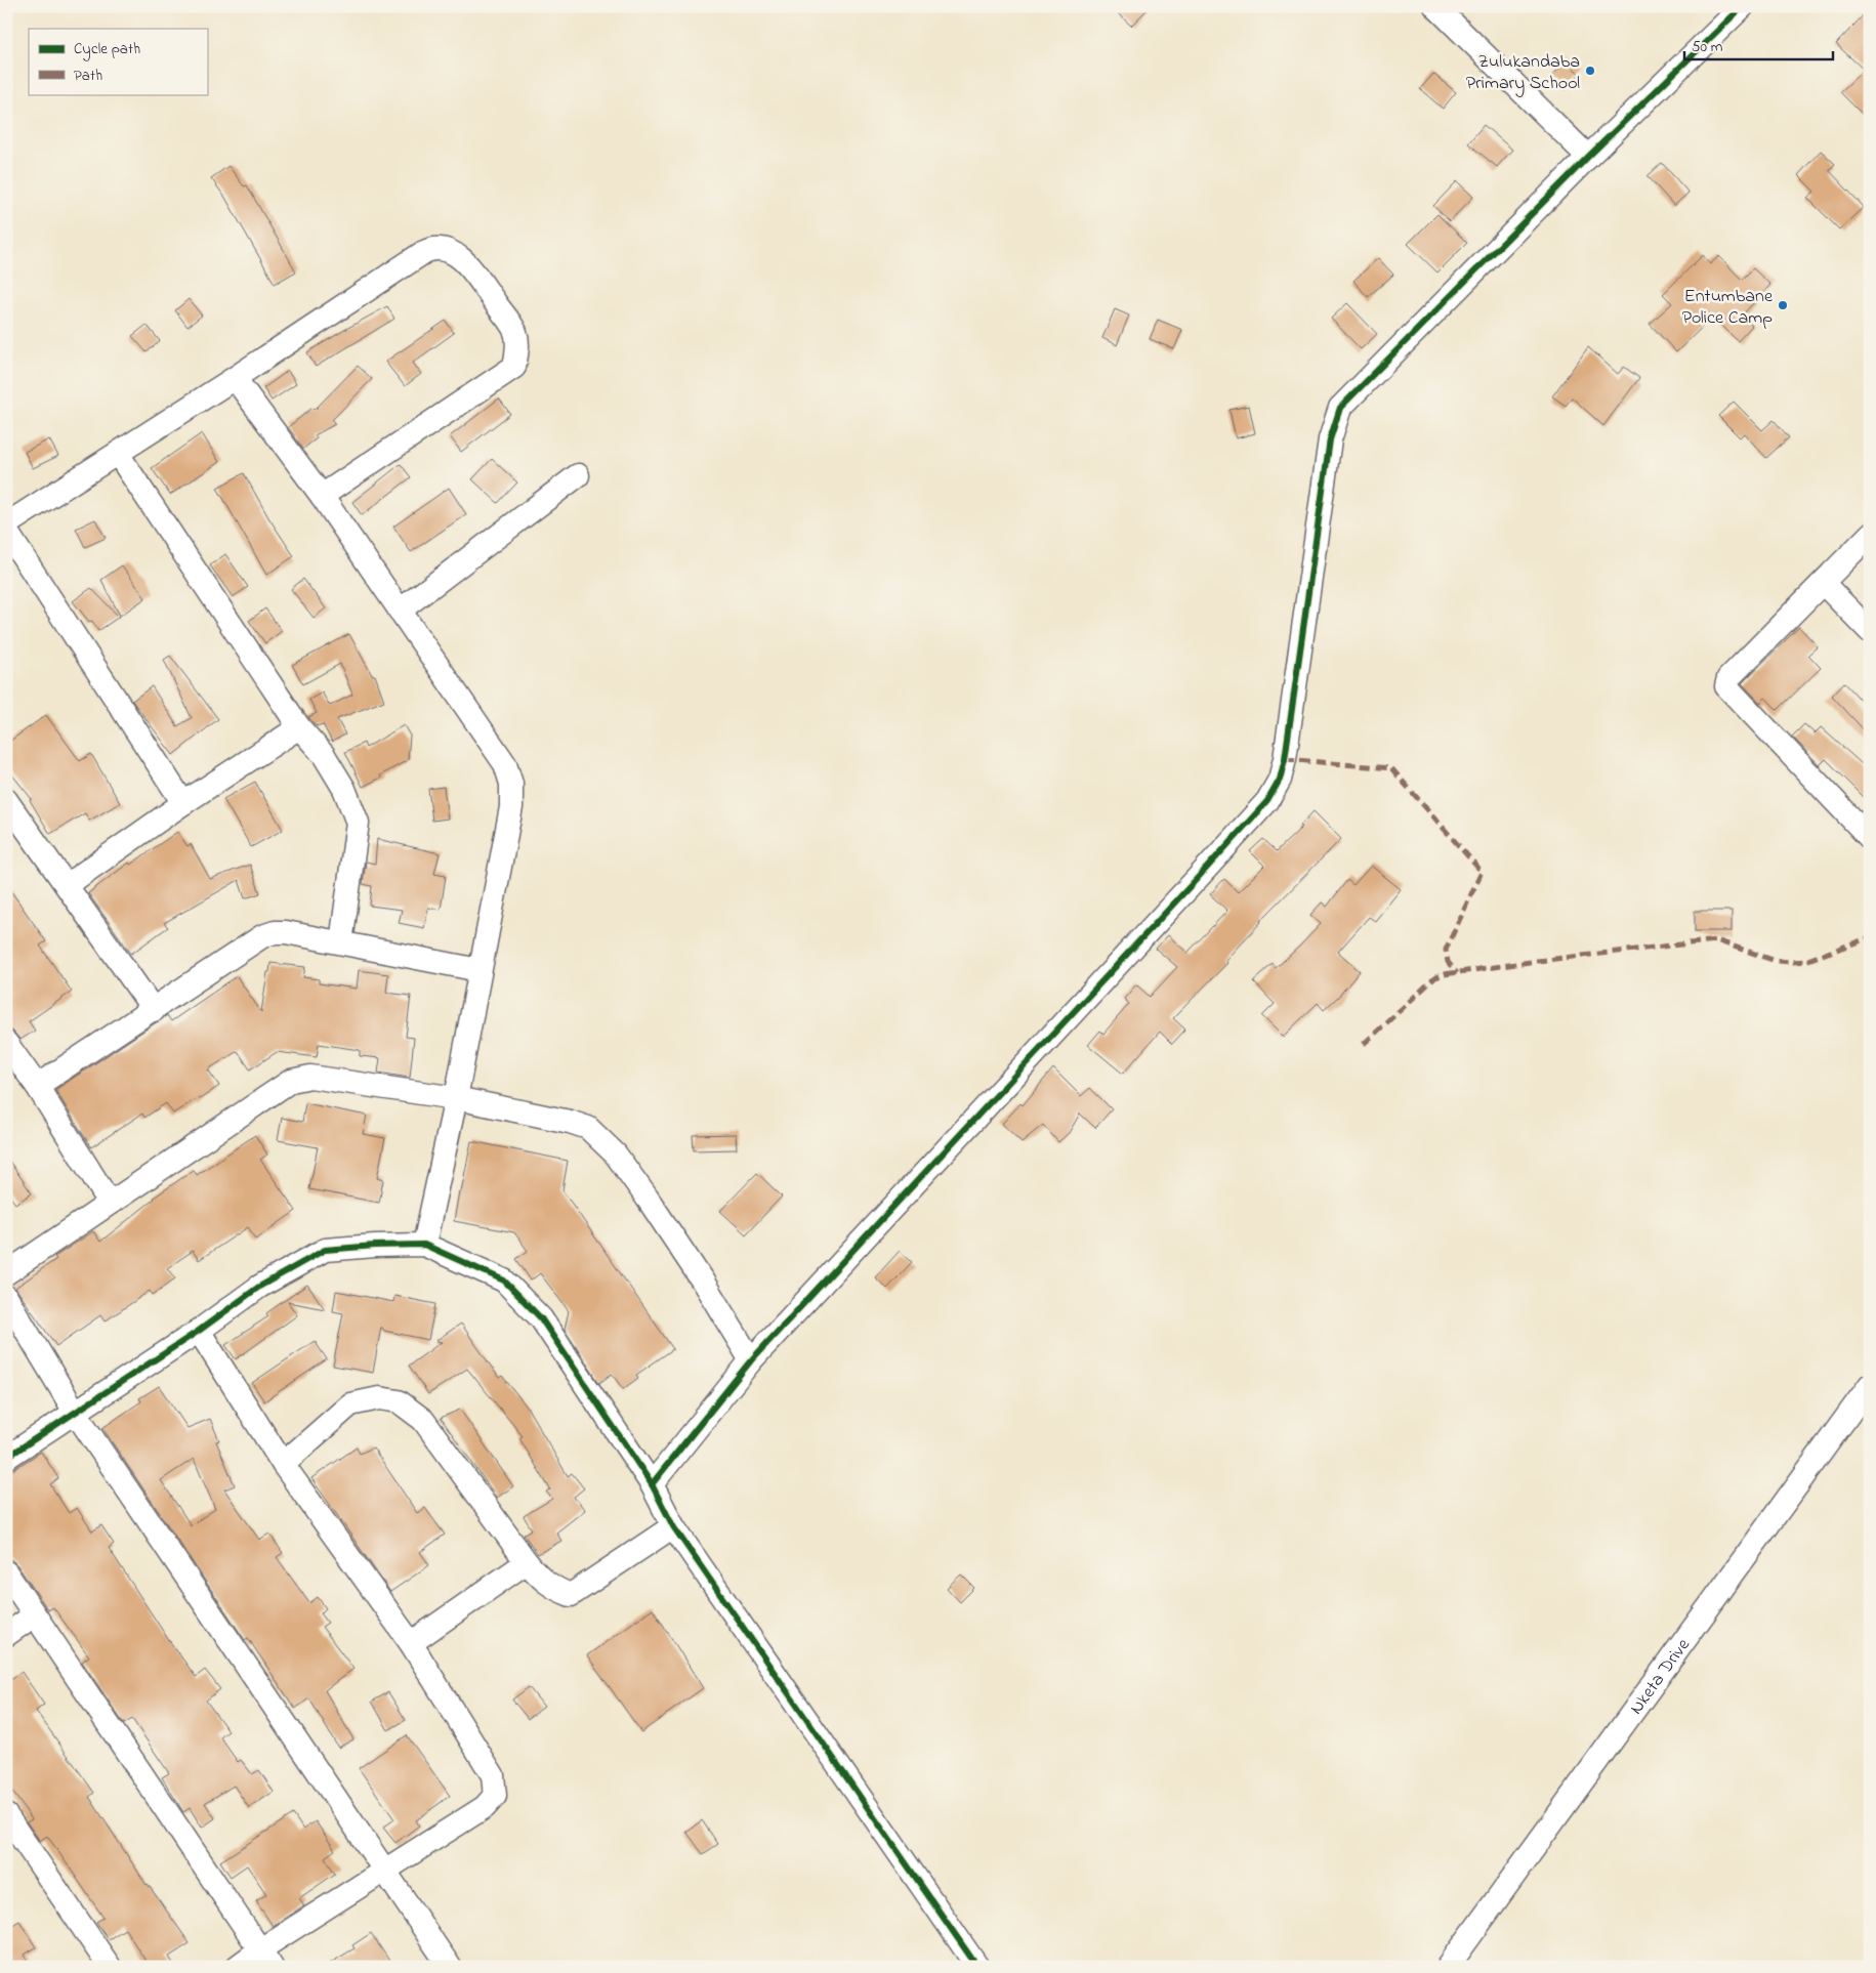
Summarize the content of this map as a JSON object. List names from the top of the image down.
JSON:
{
  "streets": {
    "street": ["Nketa Drive"]
  },
  "places": ["Zulukandaba Primary School", "Entumbane Police Camp"],
  "legend": ["Cycle path", "Path"],
  "scale_bar": "50 m"
}
